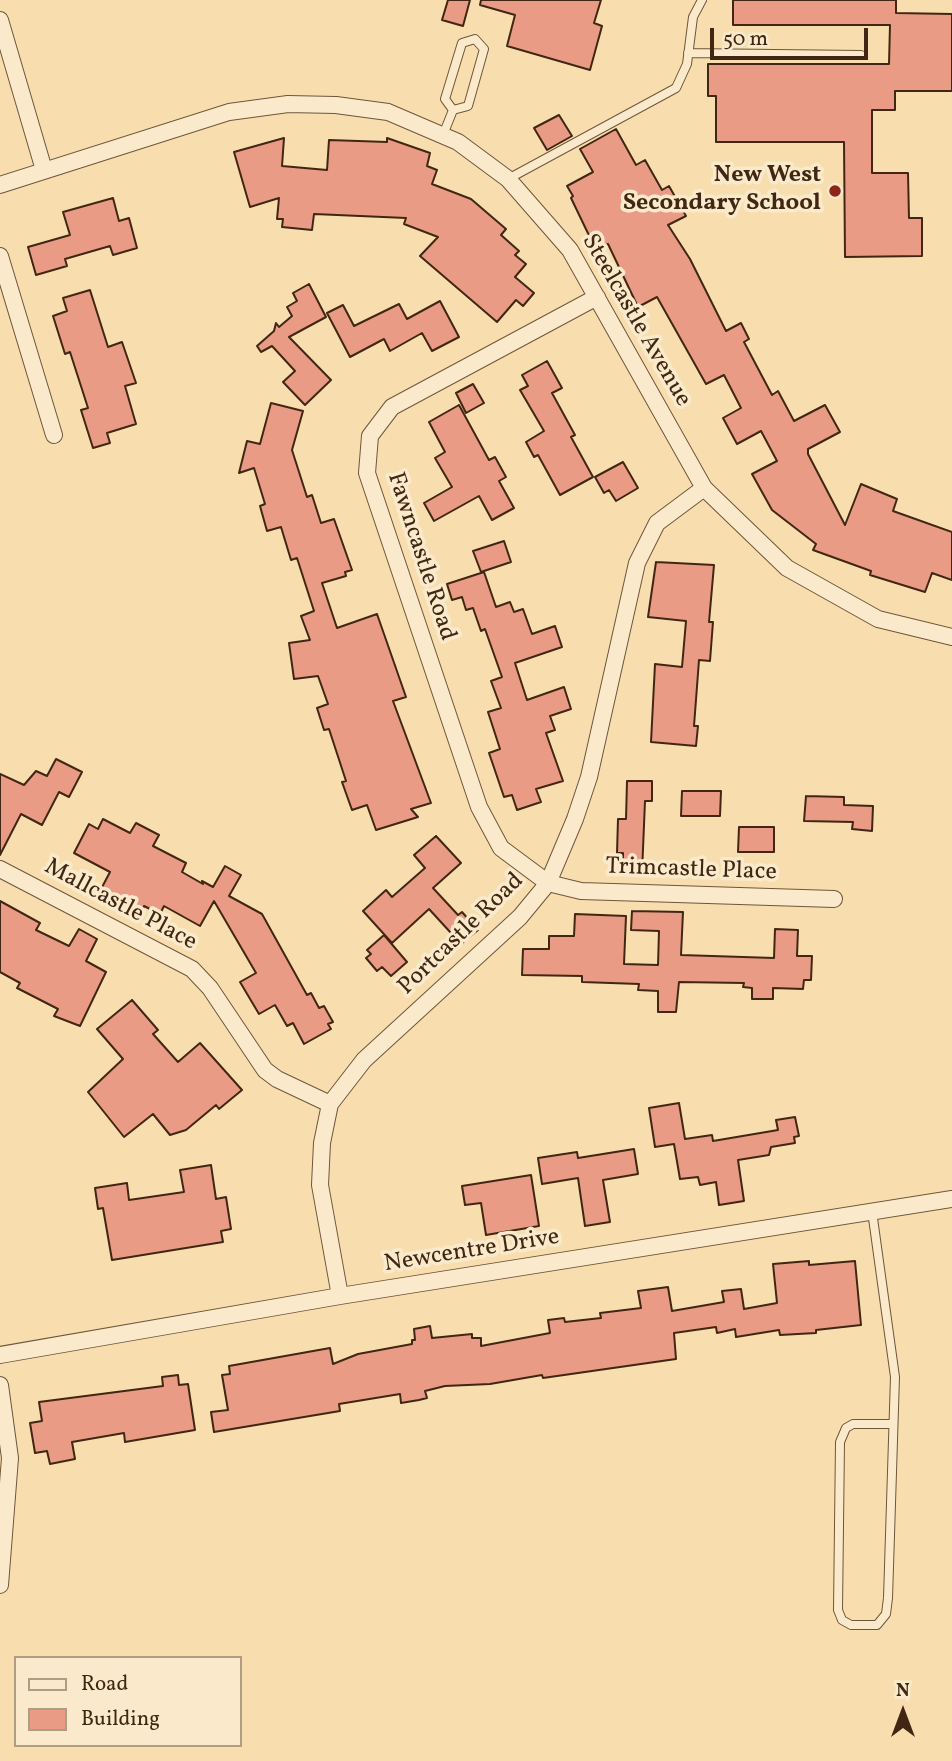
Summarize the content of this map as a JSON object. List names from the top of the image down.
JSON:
{
  "streets": {
    "street": [
      "Steelcastle Avenue",
      "Fawncastle Road",
      "Trimcastle Place",
      "Mallcastle Place",
      "Portcastle Road",
      "Newcentre Drive"
    ]
  },
  "crossings": [
    ["Steelcastle Avenue", "Fawncastle Road"],
    ["Steelcastle Avenue", "Portcastle Road"],
    ["Fawncastle Road", "Trimcastle Place"],
    ["Fawncastle Road", "Portcastle Road"],
    ["Trimcastle Place", "Portcastle Road"],
    ["Mallcastle Place", "Portcastle Road"],
    ["Portcastle Road", "Newcentre Drive"]
  ],
  "places": ["New West Secondary School"],
  "legend": ["Road", "Building"],
  "scale_bar": "50 m",
  "north": "top"
}
